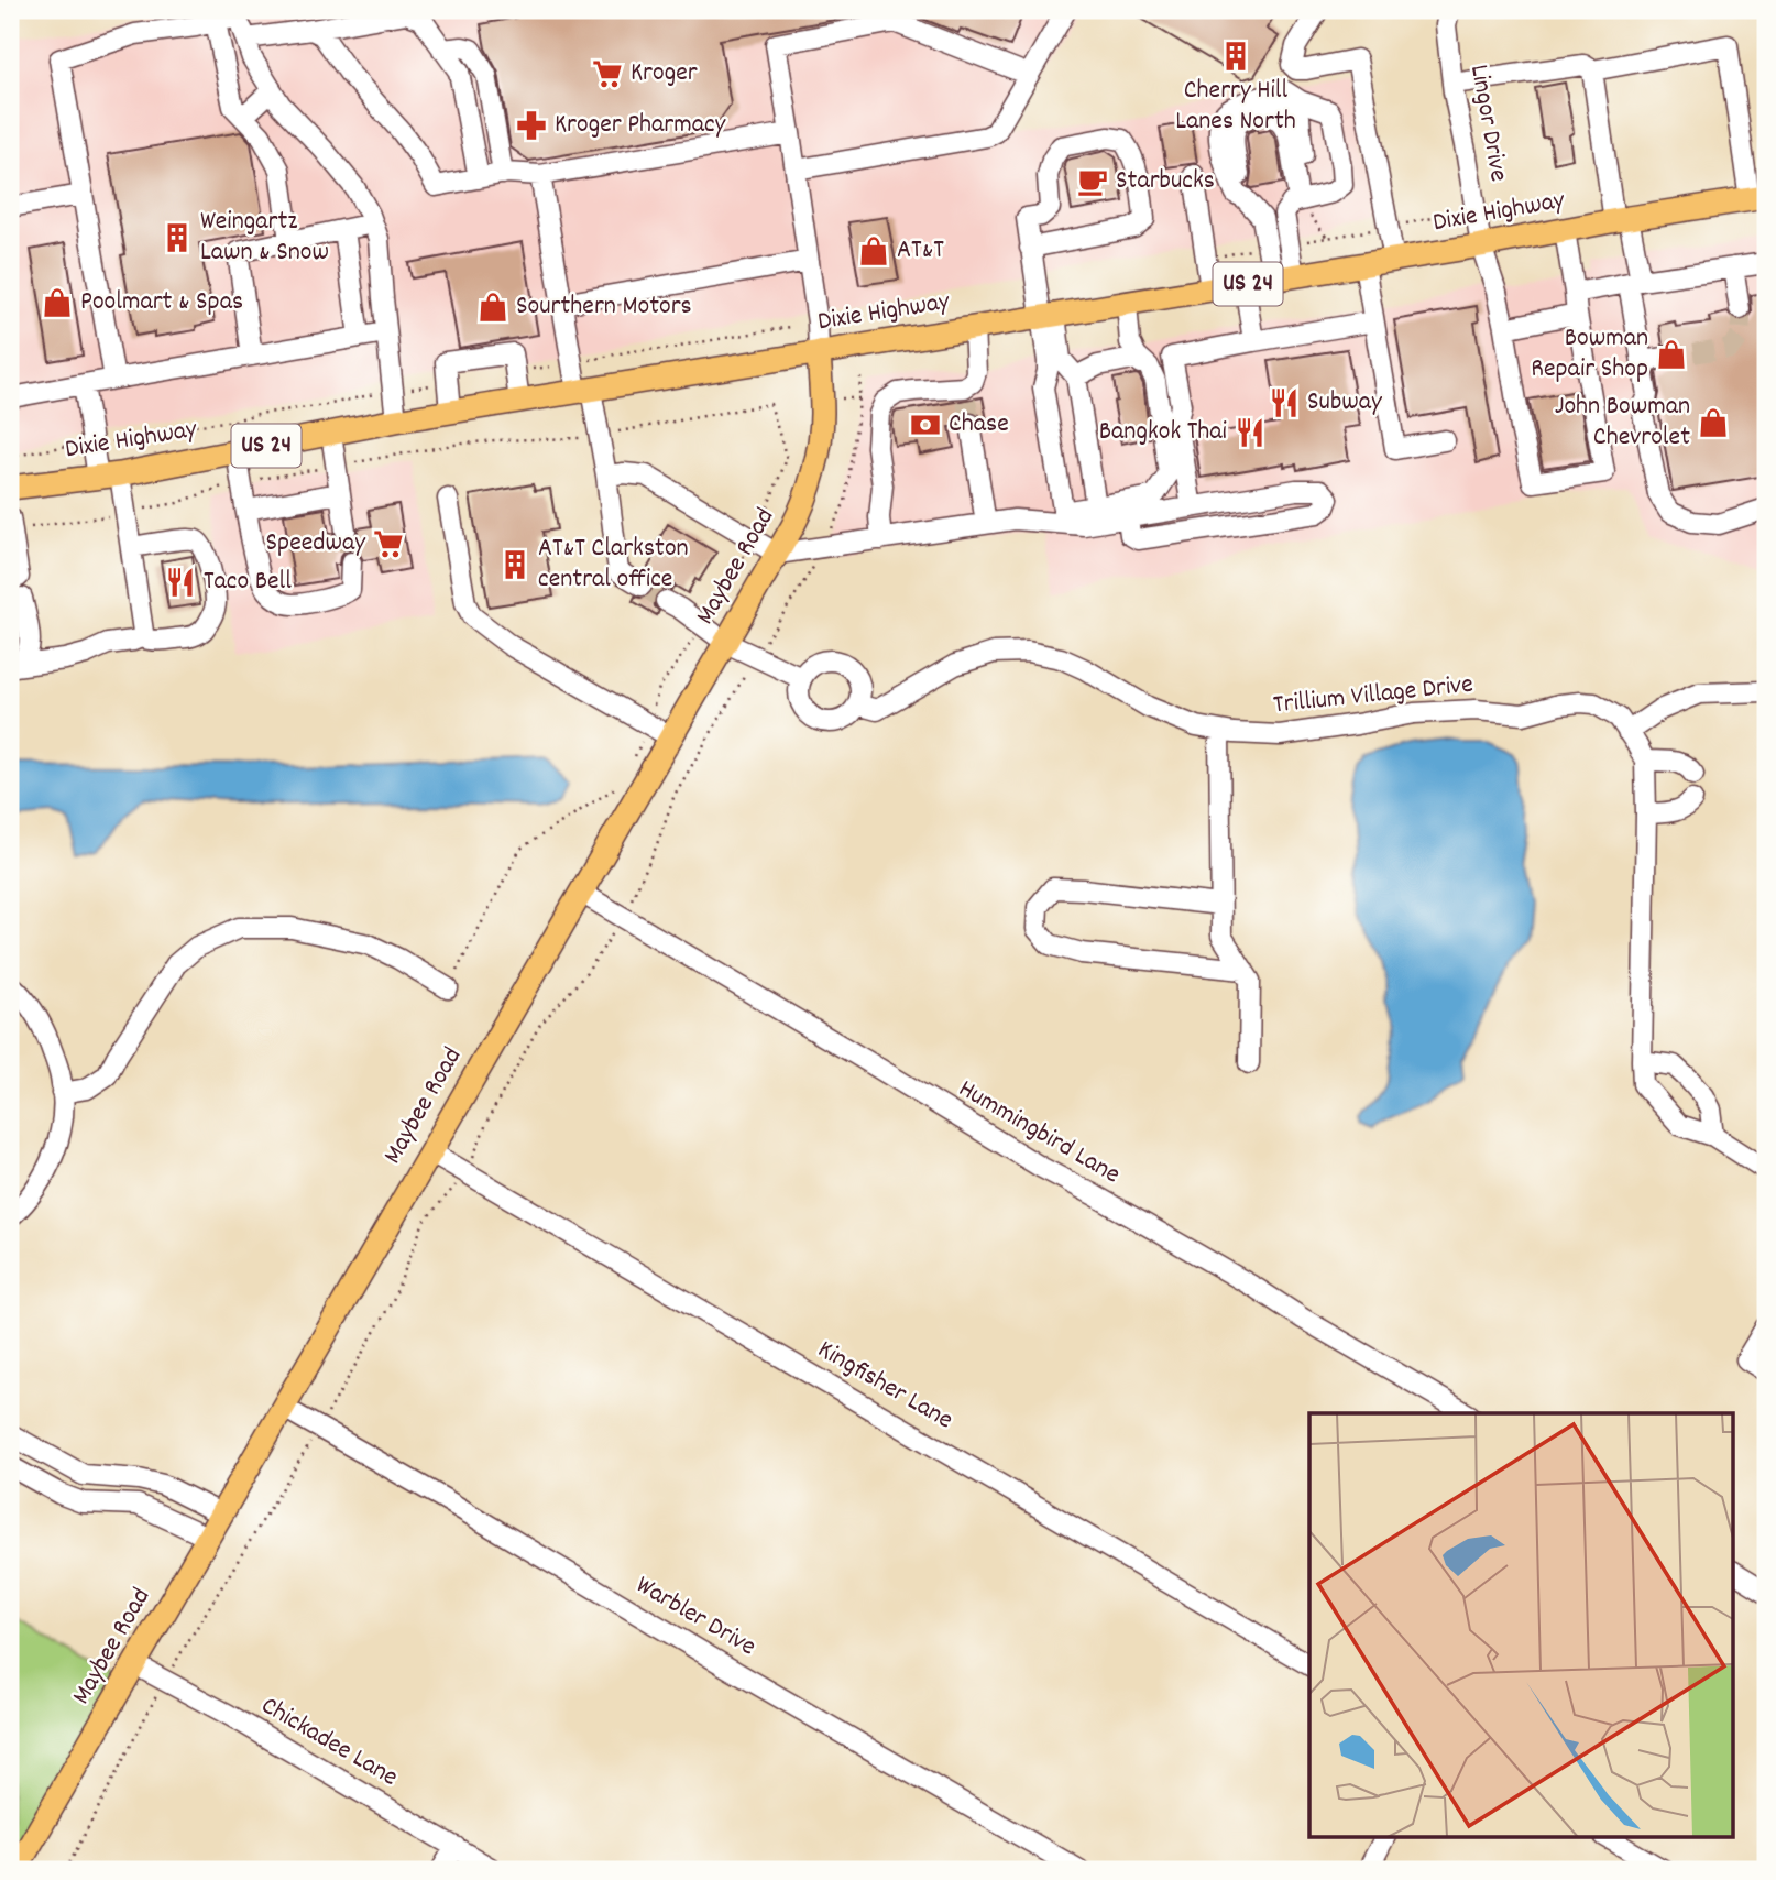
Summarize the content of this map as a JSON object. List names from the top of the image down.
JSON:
{
  "streets": {
    "main road": ["Dixie Highway", "US 24", "Maybee Road"],
    "street": [
      "Lingor Drive",
      "Trillium Village Drive",
      "Hummingbird Lane",
      "Kingfisher Lane",
      "Warbler Drive",
      "Chickadee Lane"
    ]
  },
  "crossings": [
    ["Lingor Drive", "Dixie Highway"],
    ["Dixie Highway", "Maybee Road"],
    ["Maybee Road", "Hummingbird Lane"],
    ["Maybee Road", "Kingfisher Lane"],
    ["Maybee Road", "Warbler Drive"],
    ["Maybee Road", "Chickadee Lane"]
  ],
  "places": {
    "building": ["Cherry Hill Lanes North", "Weingartz Lawn & Snow", "AT&T Clarkston central office"],
    "supermarket": ["Kroger", "Speedway"],
    "pharmacy": ["Kroger Pharmacy"],
    "cafe": ["Starbucks"],
    "shop": [
      "AT&T",
      "Poolmart & Spas",
      "Sourthern Motors",
      "Bowman Repair Shop",
      "John Bowman Chevrolet"
    ],
    "restaurant": ["Subway", "Bangkok Thai", "Taco Bell"],
    "bank": ["Chase"]
  }
}
